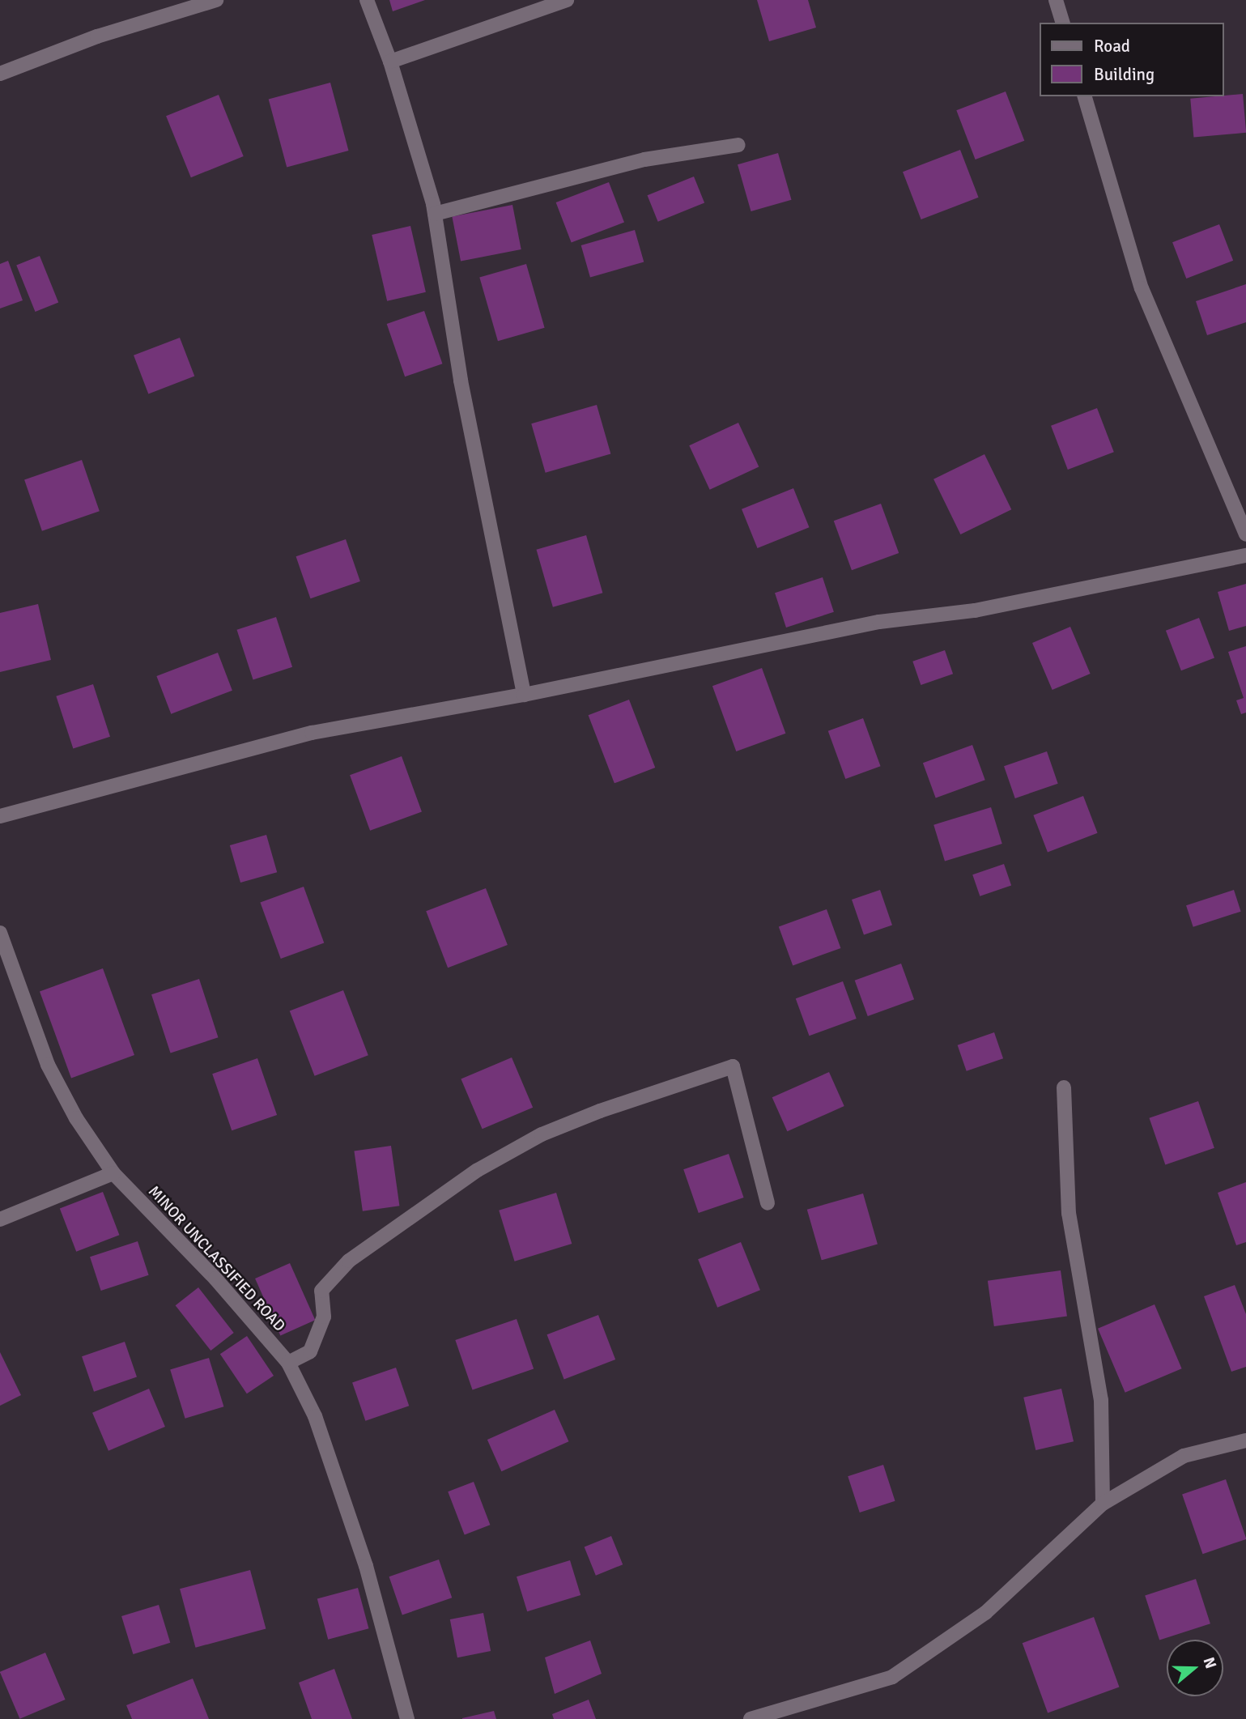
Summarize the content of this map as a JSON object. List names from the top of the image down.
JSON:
{
  "streets": {
    "street": ["MINOR UNCLASSIFIED ROAD"]
  },
  "legend": ["Road", "Building"],
  "north": "right"
}
